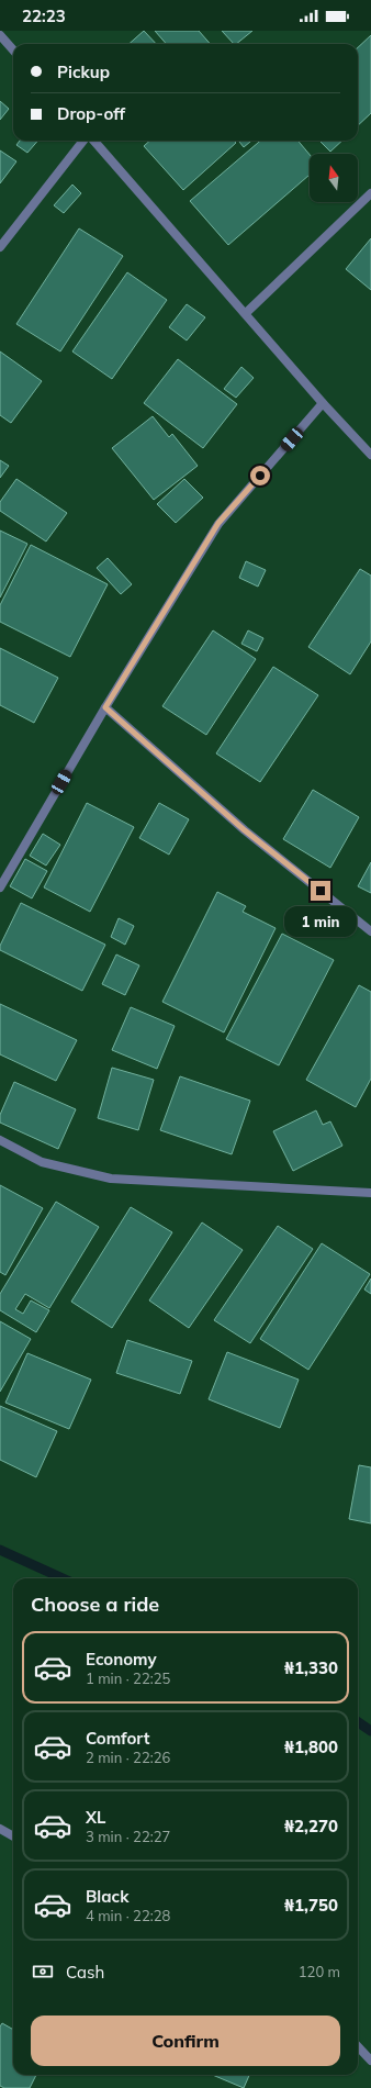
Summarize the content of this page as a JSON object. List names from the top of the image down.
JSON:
{
  "north": "top",
  "page": {
    "status": "22:23",
    "banner": ["Pickup", "Drop-off"],
    "bubble": "1 min",
    "heading": "Choose a ride",
    "list": [
      {
        "name": "Economy",
        "note": "1 min · 22:25",
        "value": "₦1,330"
      },
      {
        "name": "Comfort",
        "note": "2 min · 22:26",
        "value": "₦1,800"
      },
      {
        "name": "XL",
        "note": "3 min · 22:27",
        "value": "₦2,270"
      },
      {
        "name": "Black",
        "note": "4 min · 22:28",
        "value": "₦1,750"
      }
    ],
    "pay": ["Cash", "120 m"],
    "buttons": "Confirm"
  }
}
